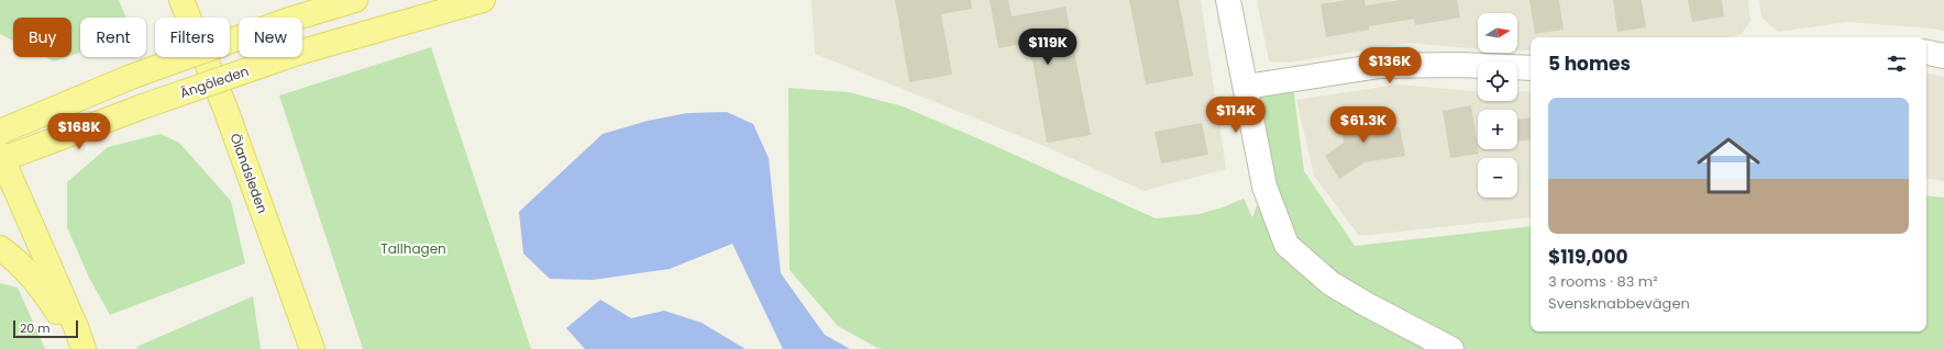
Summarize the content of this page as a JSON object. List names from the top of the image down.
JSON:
{
  "streets": {
    "main road": ["Ängöleden", "Ölandsleden"]
  },
  "parks": ["Tallhagen"],
  "scale_bar": "20 m",
  "north": "right",
  "page": {
    "map_buttons": ["+", "−"],
    "chip": [
      "Buy",
      "Rent",
      "Filters",
      "New"
    ],
    "price": [
      "$119K",
      "$136K",
      "$114K",
      "$61.3K",
      "$168K"
    ],
    "heading": "5 homes",
    "list": [
      {
        "name": "$119,000",
        "note": "3 rooms · 83 m² · Svensknabbevägen"
      }
    ],
    "scale": "20 m"
  }
}
